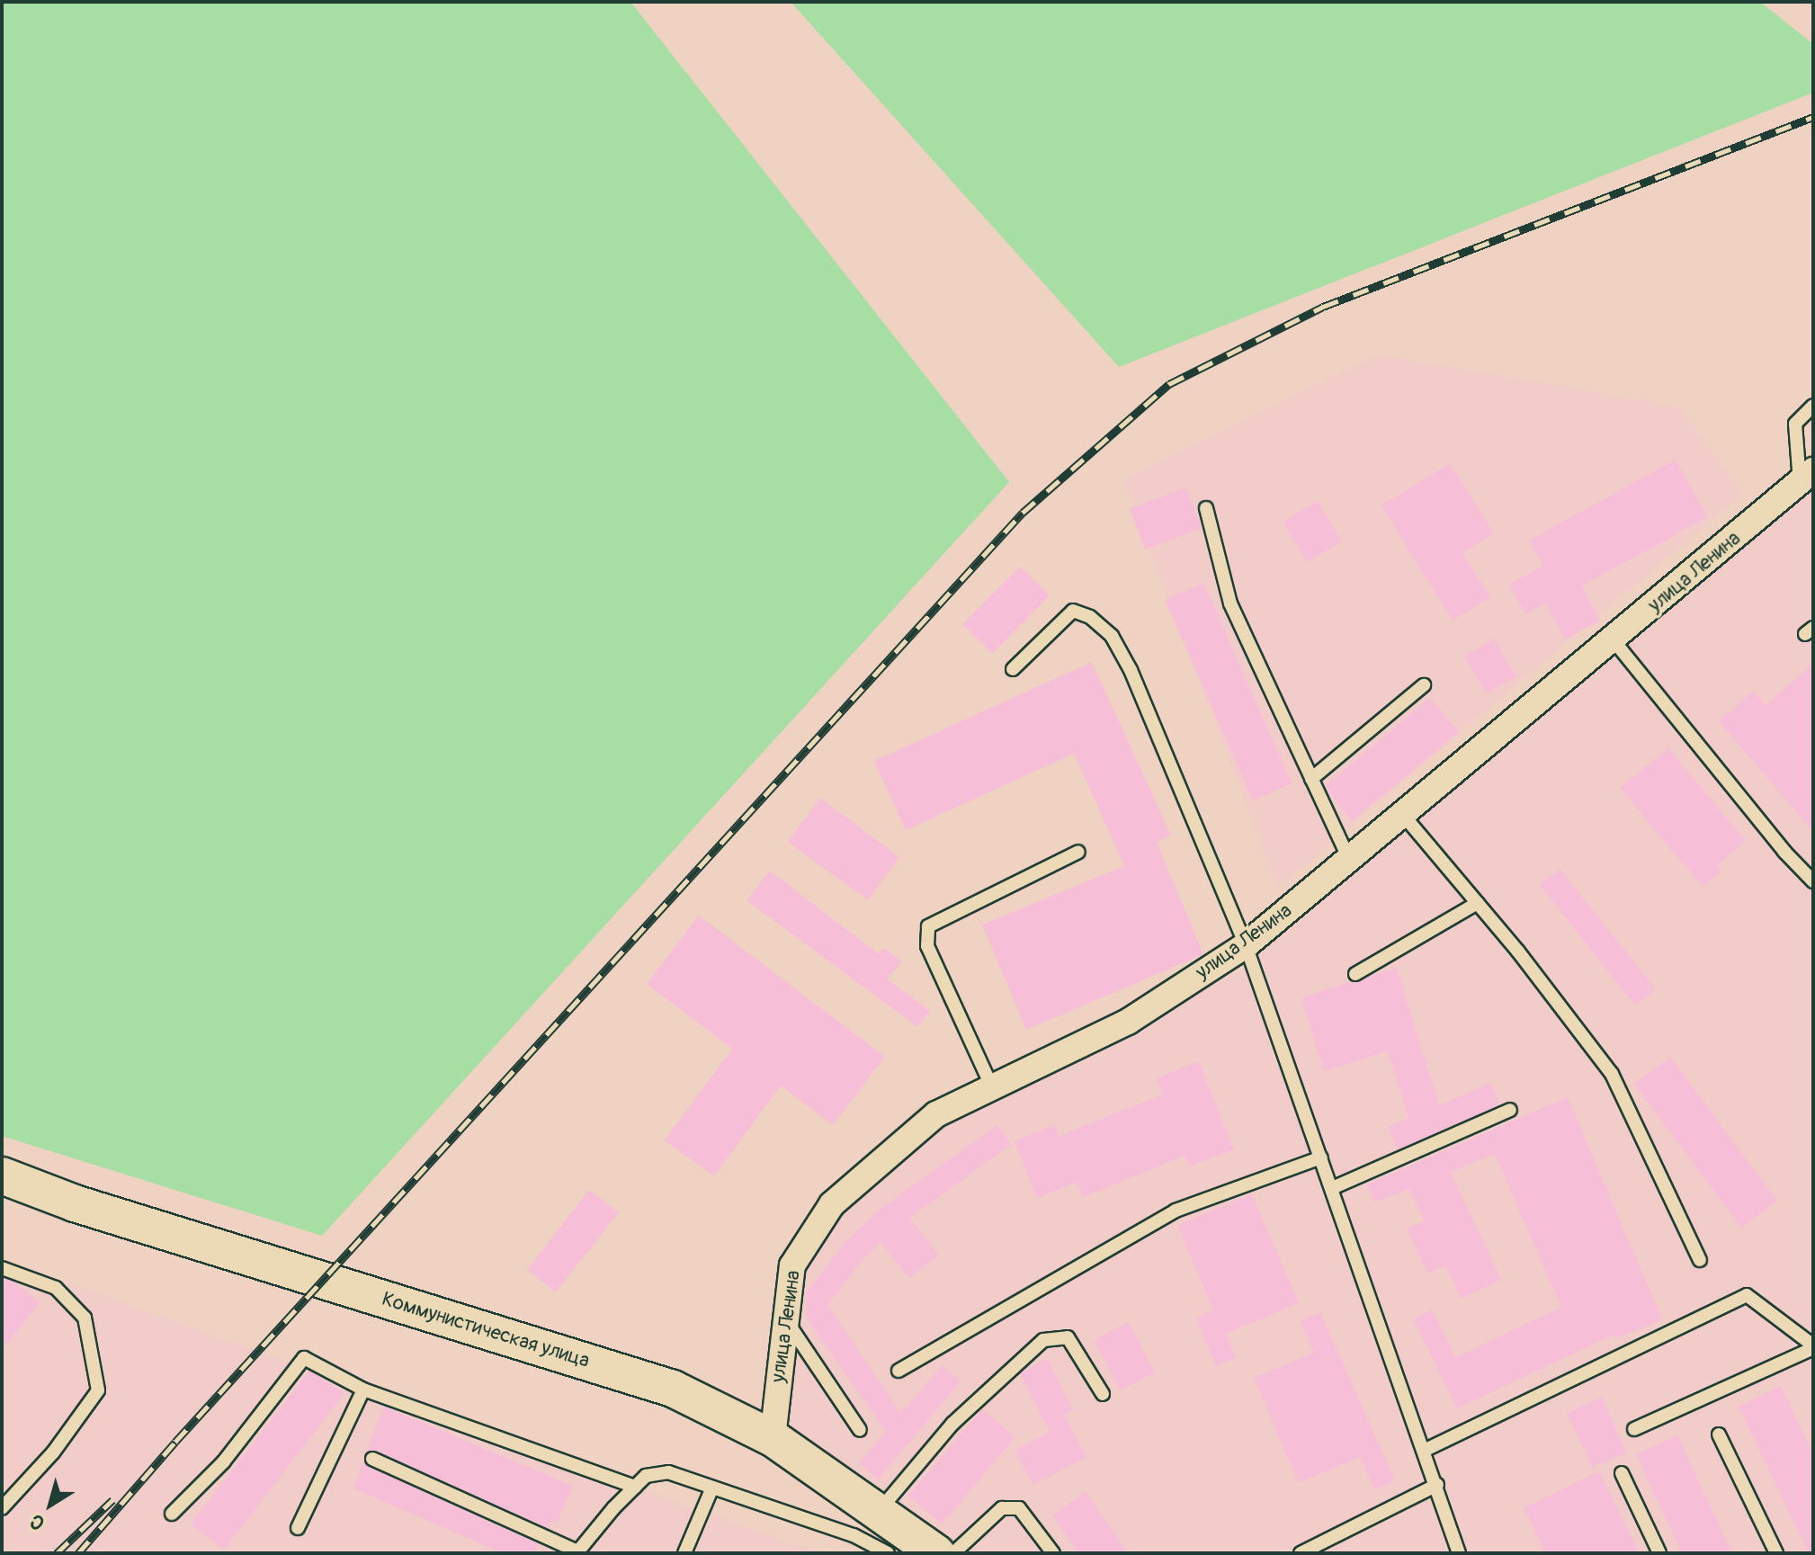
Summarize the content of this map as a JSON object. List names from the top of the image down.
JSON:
{
  "streets": {
    "main road": ["Коммунистическая улица"],
    "street": ["улица Ленина"]
  },
  "crossings": [
    ["улица Ленина", "Коммунистическая улица"]
  ],
  "north": "bottom left"
}
